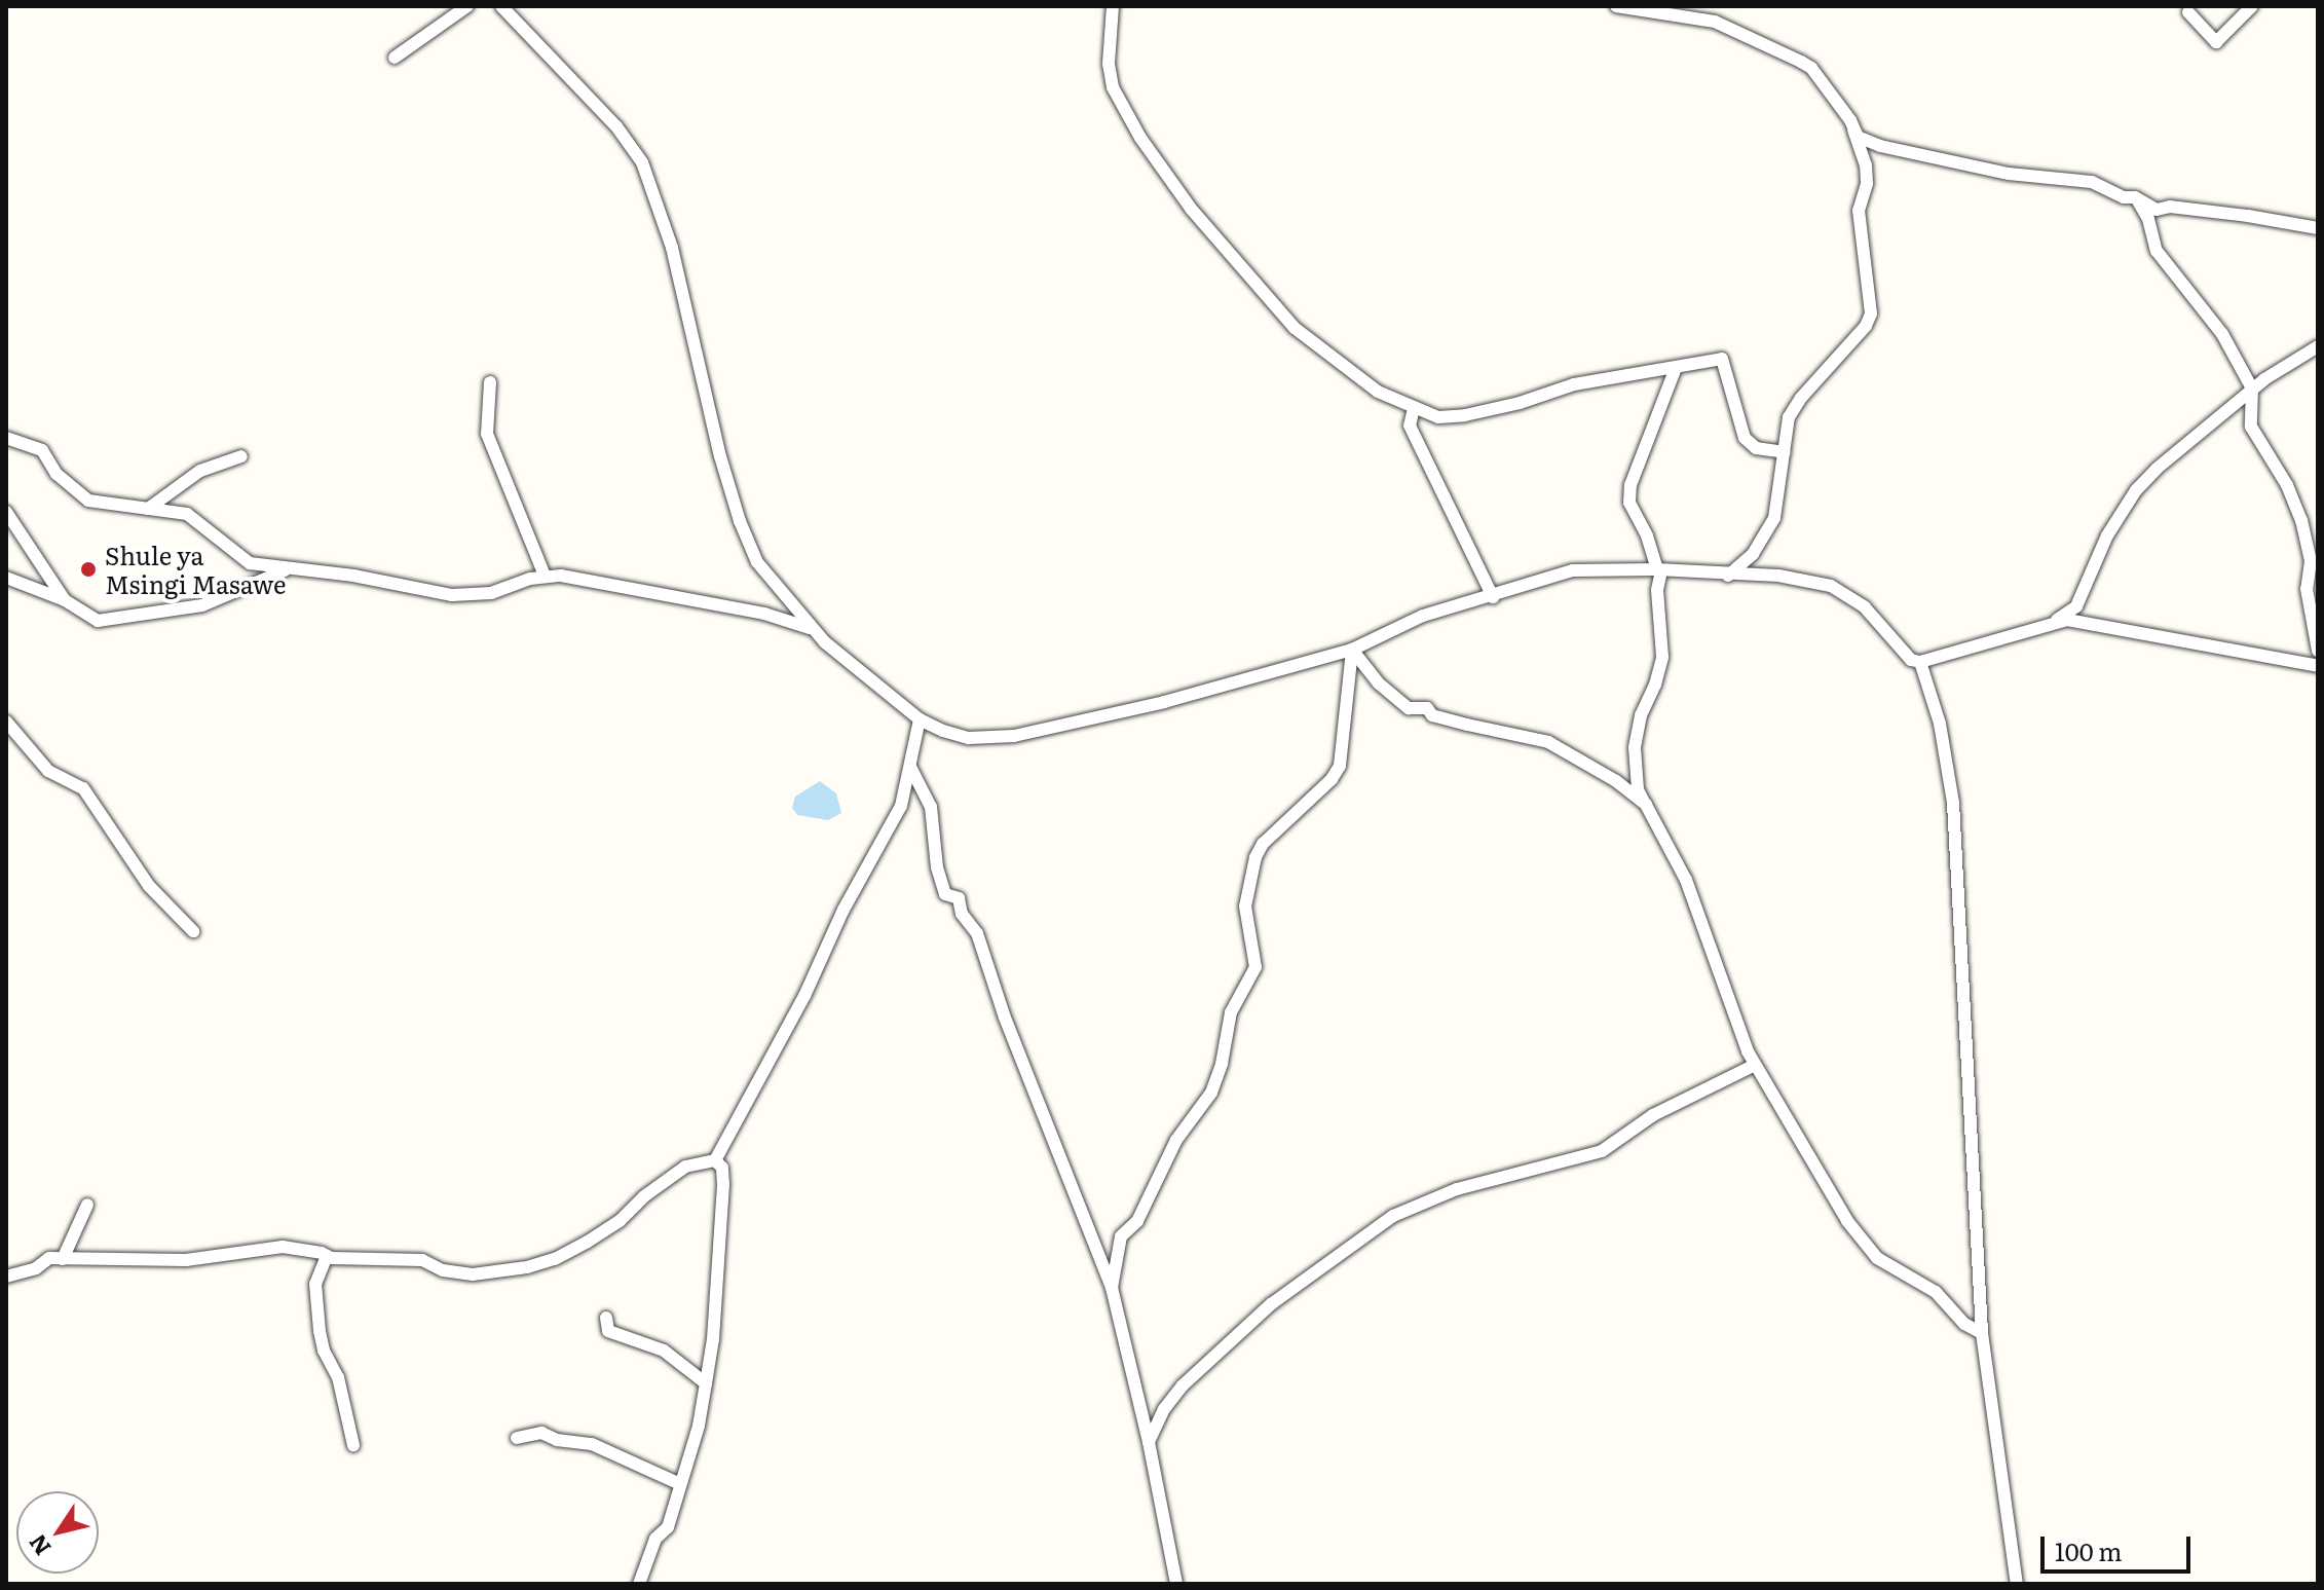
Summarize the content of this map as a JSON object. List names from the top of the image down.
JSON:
{
  "places": ["Shule ya Msingi Masawe"],
  "scale_bar": "100 m",
  "north": "bottom left"
}
